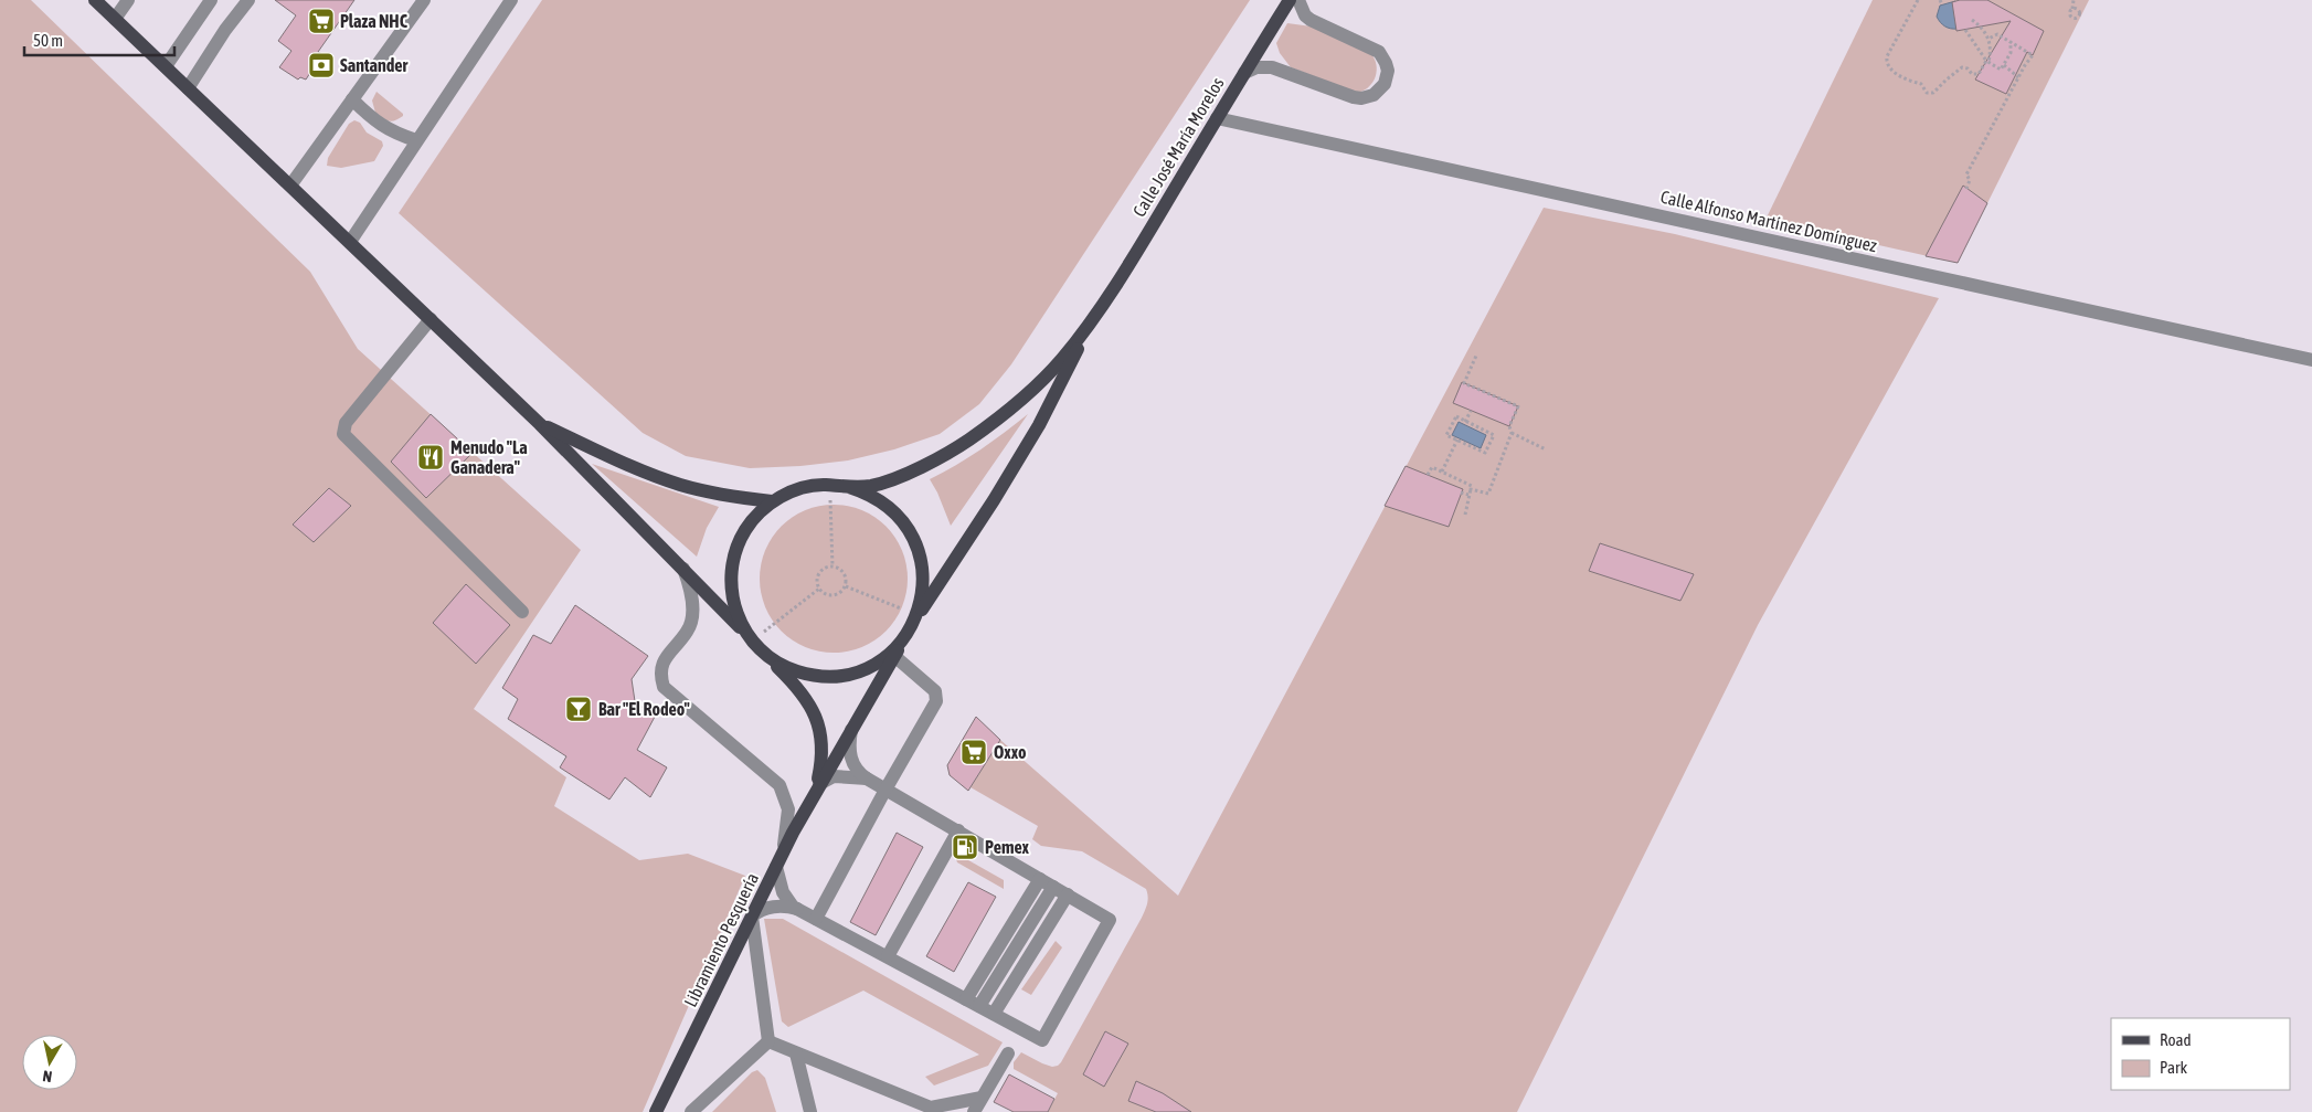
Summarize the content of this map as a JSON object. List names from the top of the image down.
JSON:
{
  "streets": {
    "main road": ["Calle José María Morelos", "Libramiento Pesquería"],
    "street": ["Calle Alfonso Martínez Domínguez"]
  },
  "crossings": [
    ["Calle José María Morelos", "Calle Alfonso Martínez Domínguez"]
  ],
  "places": {
    "supermarket": ["Plaza NHC", "Oxxo"],
    "bank": ["Santander"],
    "restaurant": ["Menudo \"La Ganadera\""],
    "bar": ["Bar \"El Rodeo\""],
    "fuel station": ["Pemex"]
  },
  "legend": ["Road", "Park"],
  "scale_bar": "50 m",
  "north": "bottom"
}
